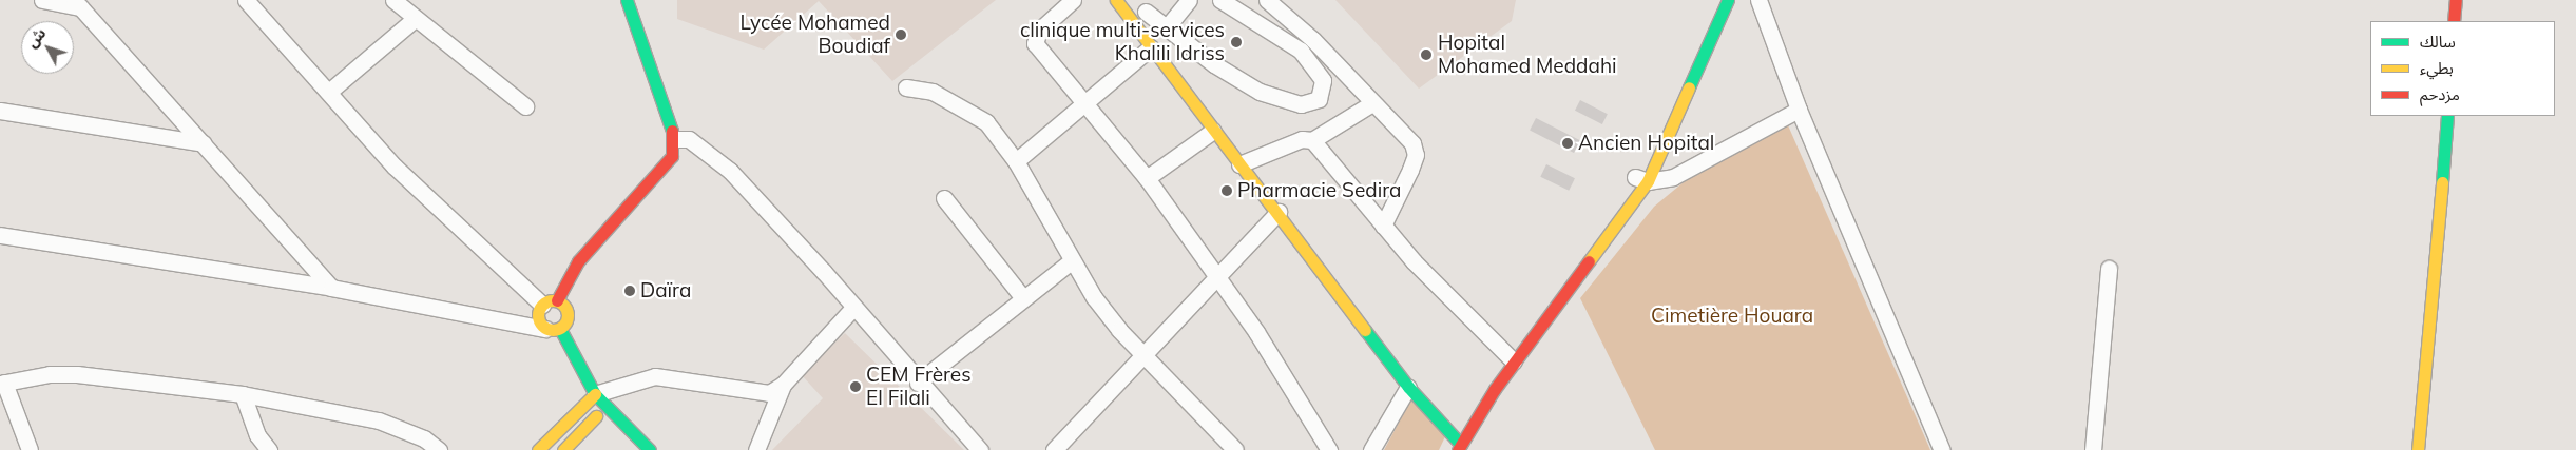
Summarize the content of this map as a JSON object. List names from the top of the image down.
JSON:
{
  "parks": ["Cimetière Houara"],
  "places": [
    "Lycée Mohamed Boudiaf",
    "clinique multi-services Khalili Idriss",
    "Hopital Mohamed Meddahi",
    "Ancien Hopital",
    "Pharmacie Sedira",
    "Daïra",
    "CEM Frères El Filali"
  ],
  "legend": ["سالك", "بطيء", "مزدحم"],
  "north": "top left"
}
